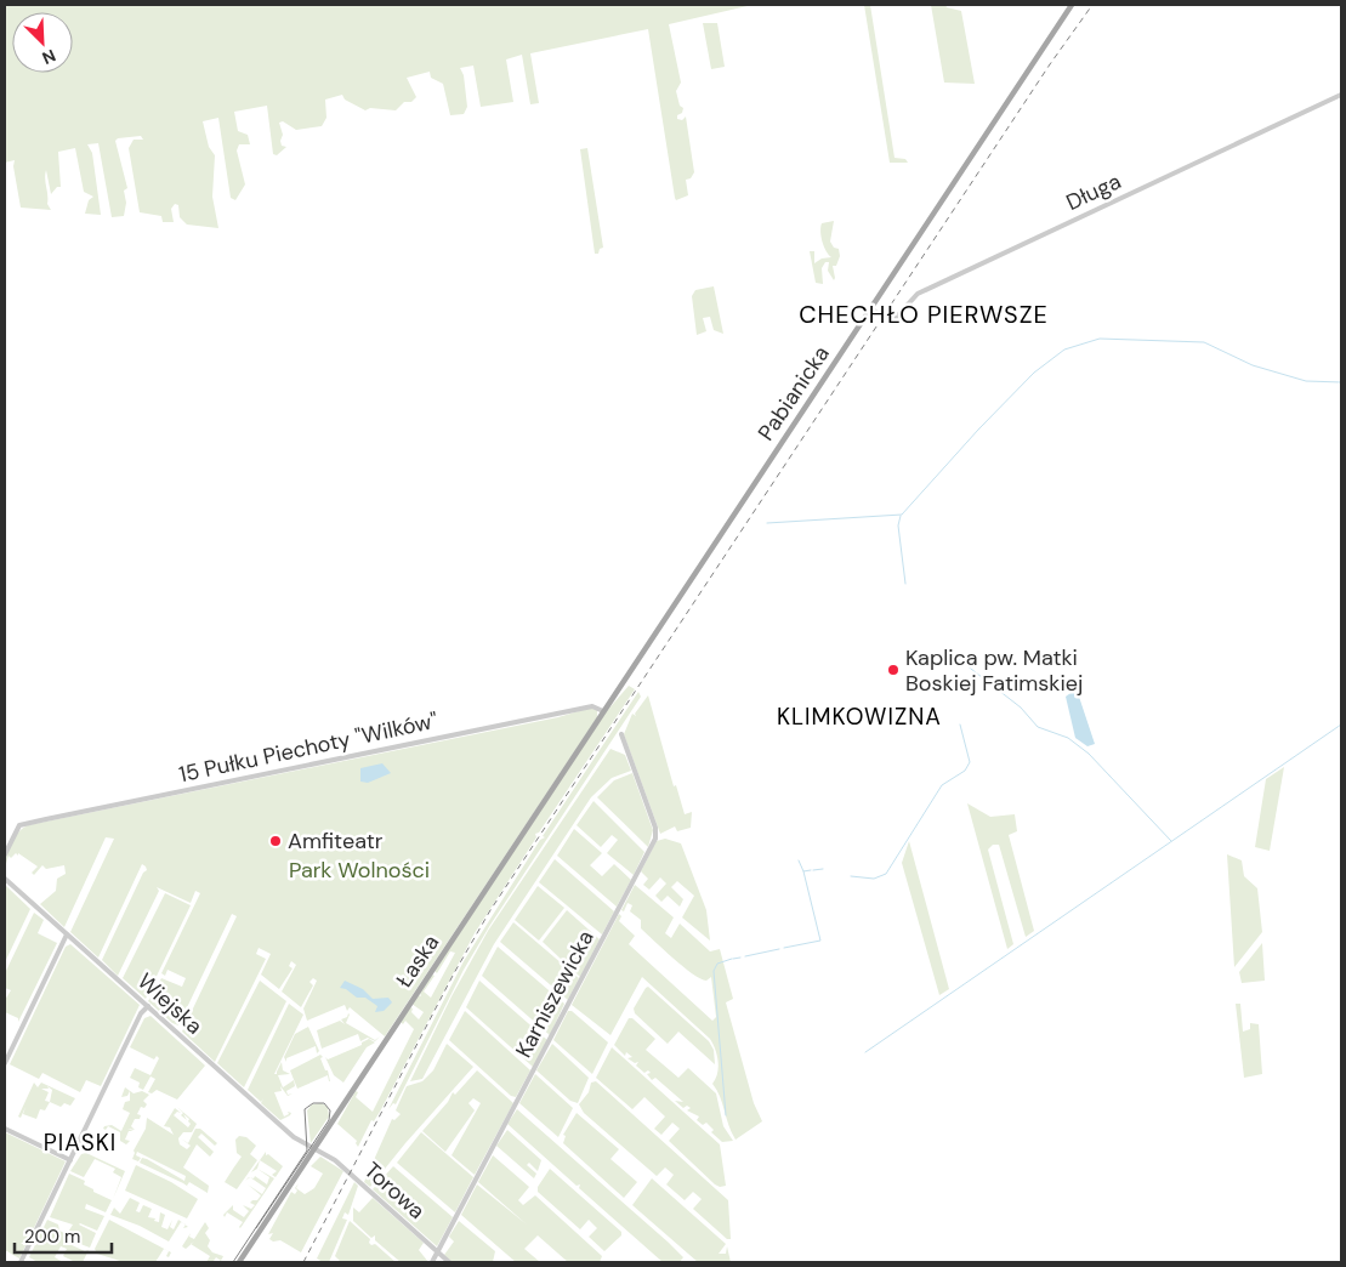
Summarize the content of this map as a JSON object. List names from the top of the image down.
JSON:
{
  "streets": {
    "main road": ["Pabianicka", "Łaska"],
    "street": [
      "Długa",
      "15 Pułku Piechoty \"Wilków\"",
      "Karniszewicka",
      "Wiejska",
      "Torowa"
    ]
  },
  "crossings": [
    ["Długa", "Pabianicka"],
    ["Pabianicka", "Łaska"],
    ["15 Pułku Piechoty \"Wilków\"", "Łaska"],
    ["Łaska", "Wiejska"],
    ["Łaska", "Torowa"],
    ["Karniszewicka", "Torowa"],
    ["Wiejska", "Torowa"]
  ],
  "districts": ["CHECHŁO PIERWSZE", "KLIMKOWIZNA", "PIASKI"],
  "parks": ["Park Wolności"],
  "places": ["Kaplica pw. Matki Boskiej Fatimskiej", "Amfiteatr"],
  "scale_bar": "200 m",
  "north": "bottom right"
}
